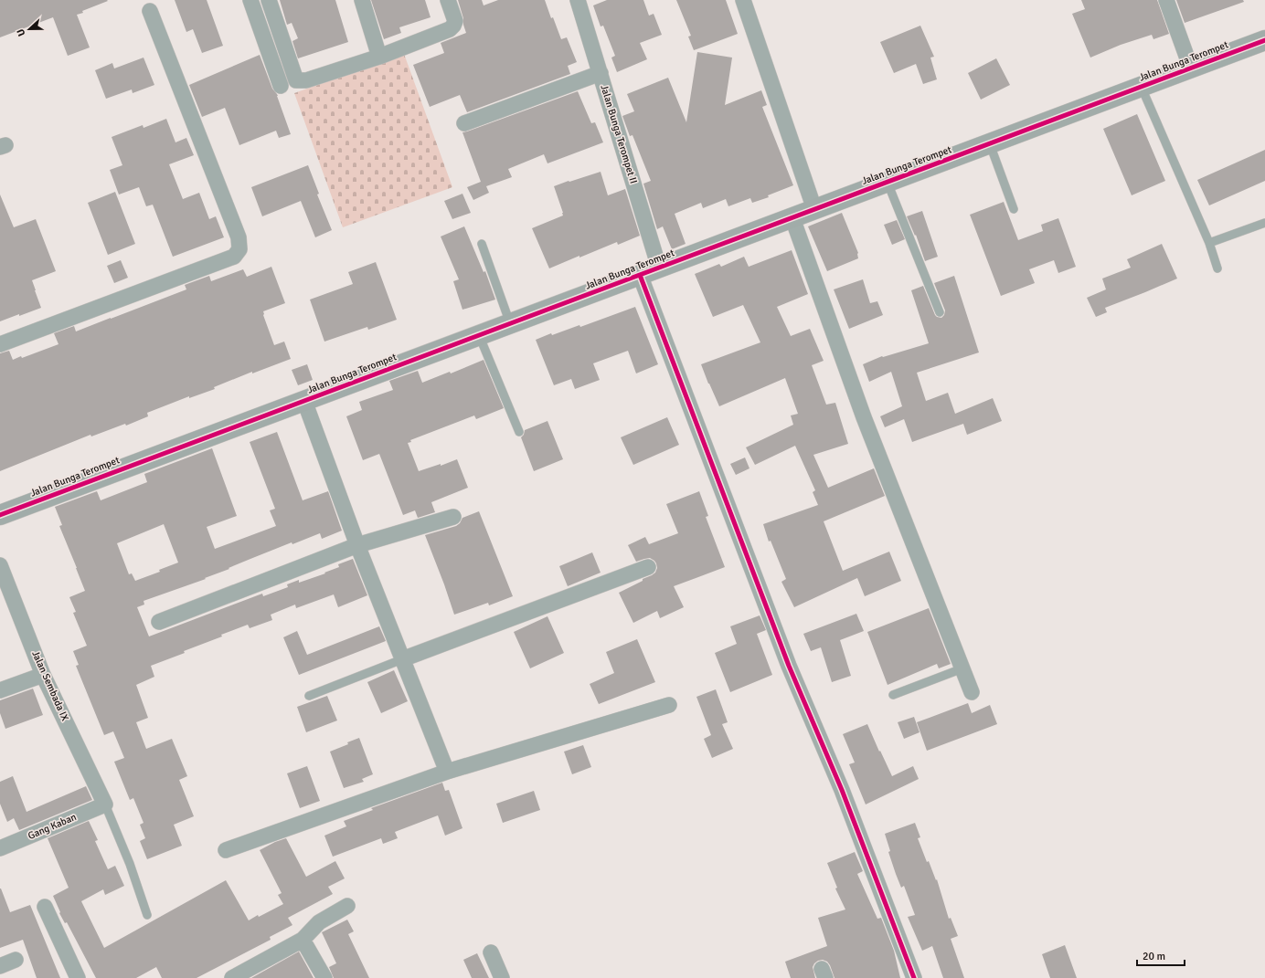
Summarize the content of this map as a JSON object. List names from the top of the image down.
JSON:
{
  "streets": {
    "street": [
      "Jalan Bunga Terompet",
      "Jalan Bunga Terompet II",
      "Jalan Sembada IX",
      "Gang Kaban"
    ]
  },
  "crossings": [
    ["Jalan Bunga Terompet", "Jalan Bunga Terompet II"],
    ["Jalan Sembada IX", "Gang Kaban"]
  ],
  "scale_bar": "20 m",
  "north": "left"
}
